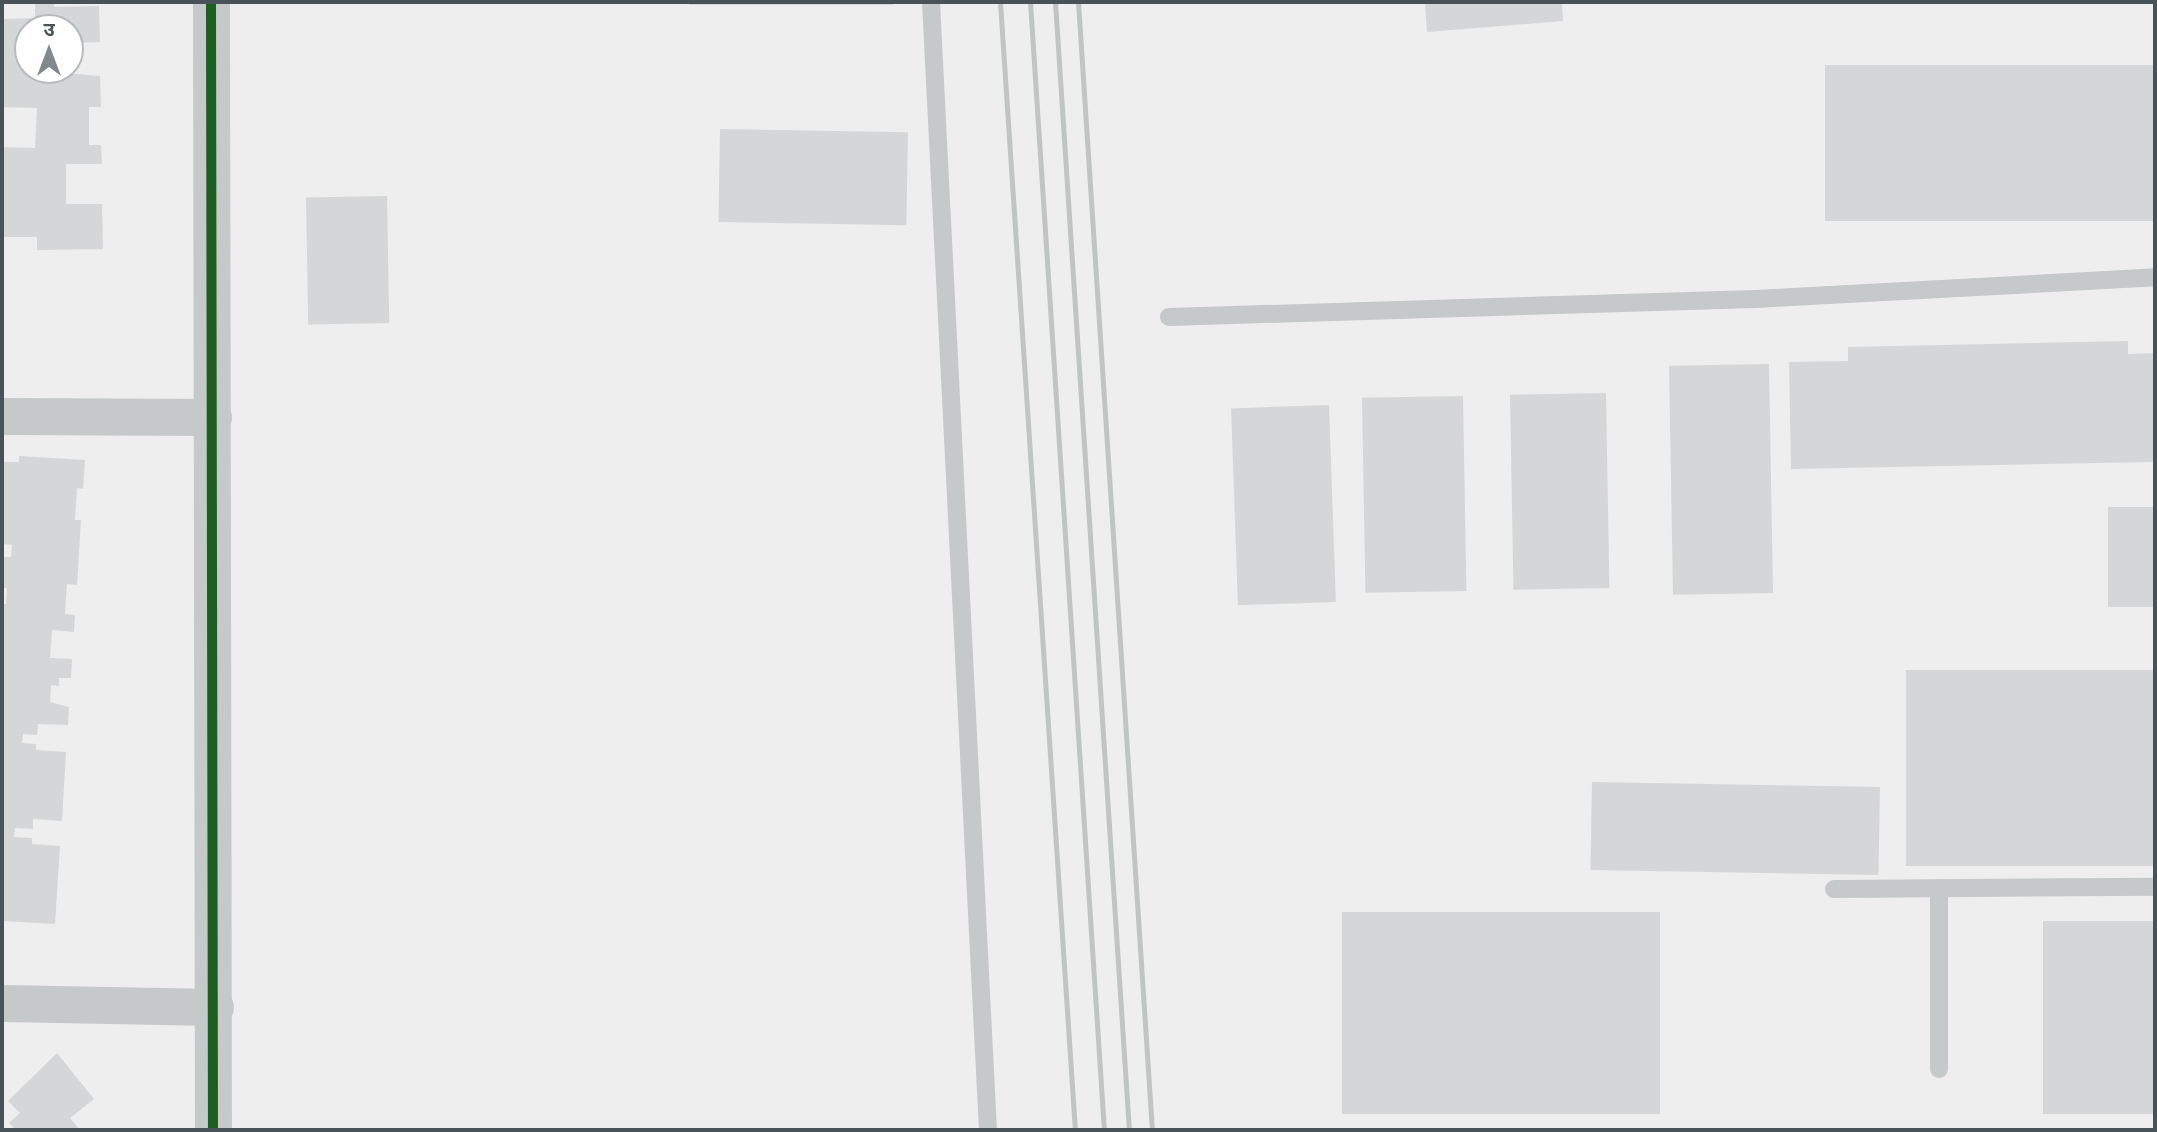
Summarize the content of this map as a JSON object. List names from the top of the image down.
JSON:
{
  "north": "top"
}
